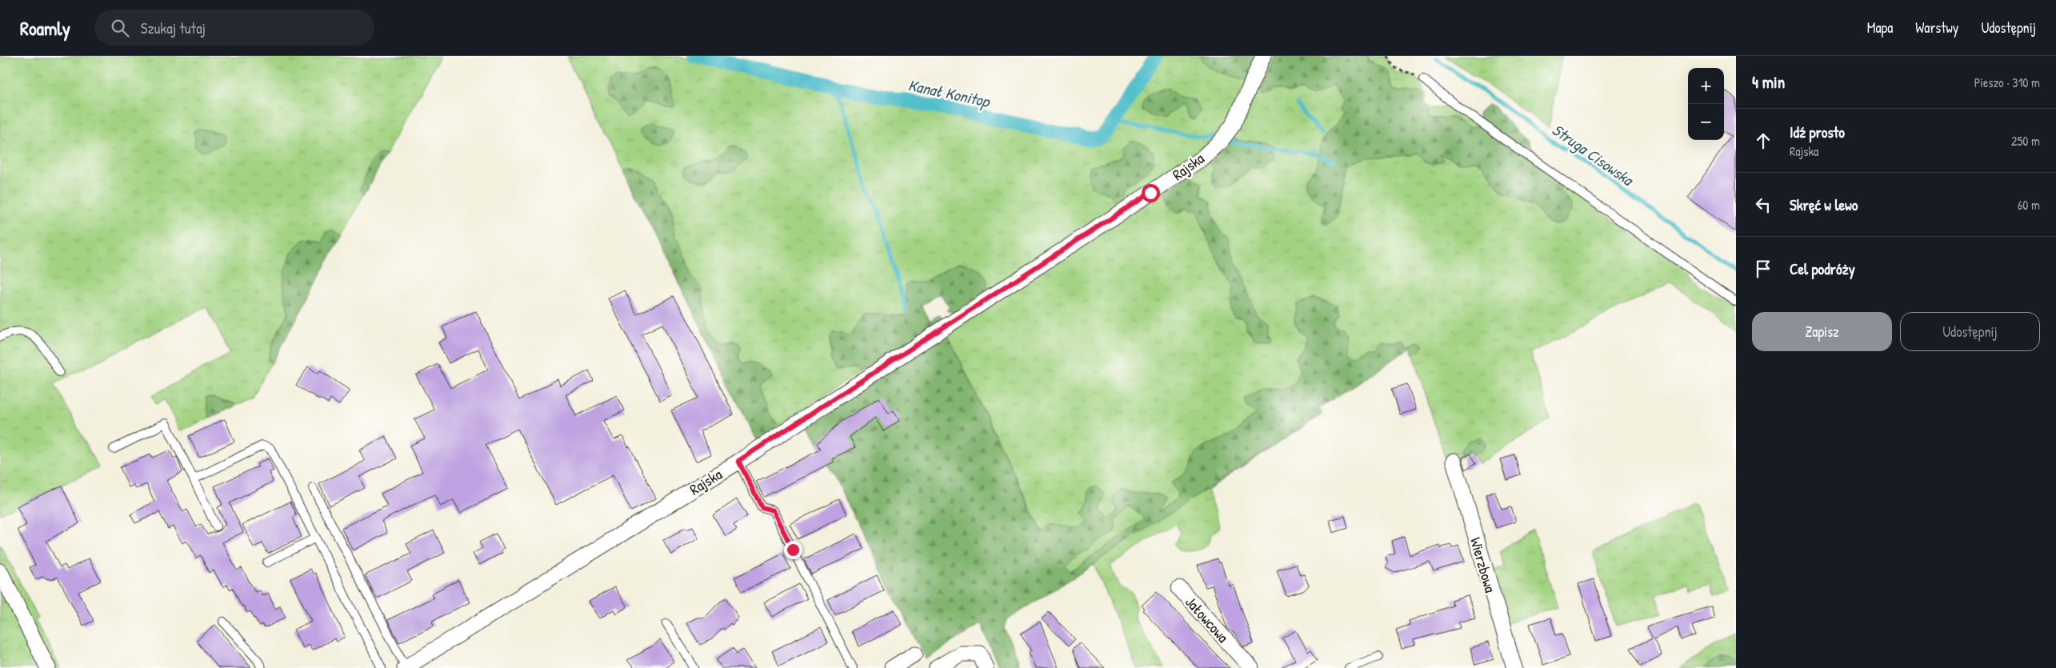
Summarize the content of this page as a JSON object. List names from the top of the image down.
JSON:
{
  "streets": {
    "street": ["Rajska", "Wierzbowa", "Jałowcowa"]
  },
  "water": ["Kanał Konitop", "Struga Cisowska"],
  "page": {
    "header": "Roamly",
    "search": "Szukaj tutaj",
    "nav": ["Mapa", "Warstwy", "Udostępnij"],
    "heading": ["4 min", "Pieszo · 310 m"],
    "map_buttons": ["+", "−"],
    "list": [
      ["Idź prosto", "Rajska", "250 m"],
      ["Skręć w lewo", "60 m"],
      "Cel podróży"
    ],
    "buttons": ["Zapisz", "Udostępnij"]
  }
}
